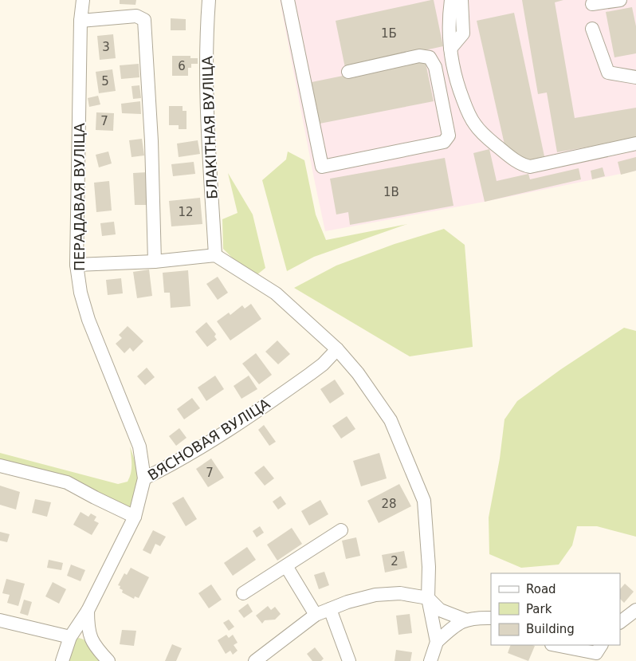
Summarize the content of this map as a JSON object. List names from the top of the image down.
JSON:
{
  "streets": {
    "street": ["БЛАКІТНАЯ ВУЛІЦА", "ПЕРАДАВАЯ ВУЛІЦА", "ВЯСНОВАЯ ВУЛІЦА"]
  },
  "crossings": [
    ["ПЕРАДАВАЯ ВУЛІЦА", "ВЯСНОВАЯ ВУЛІЦА"]
  ],
  "house_numbers": [
    "1Б",
    "3",
    "6",
    "5",
    "7",
    "1В",
    "12",
    "7",
    "28",
    "2"
  ],
  "legend": ["Road", "Park", "Building"]
}
